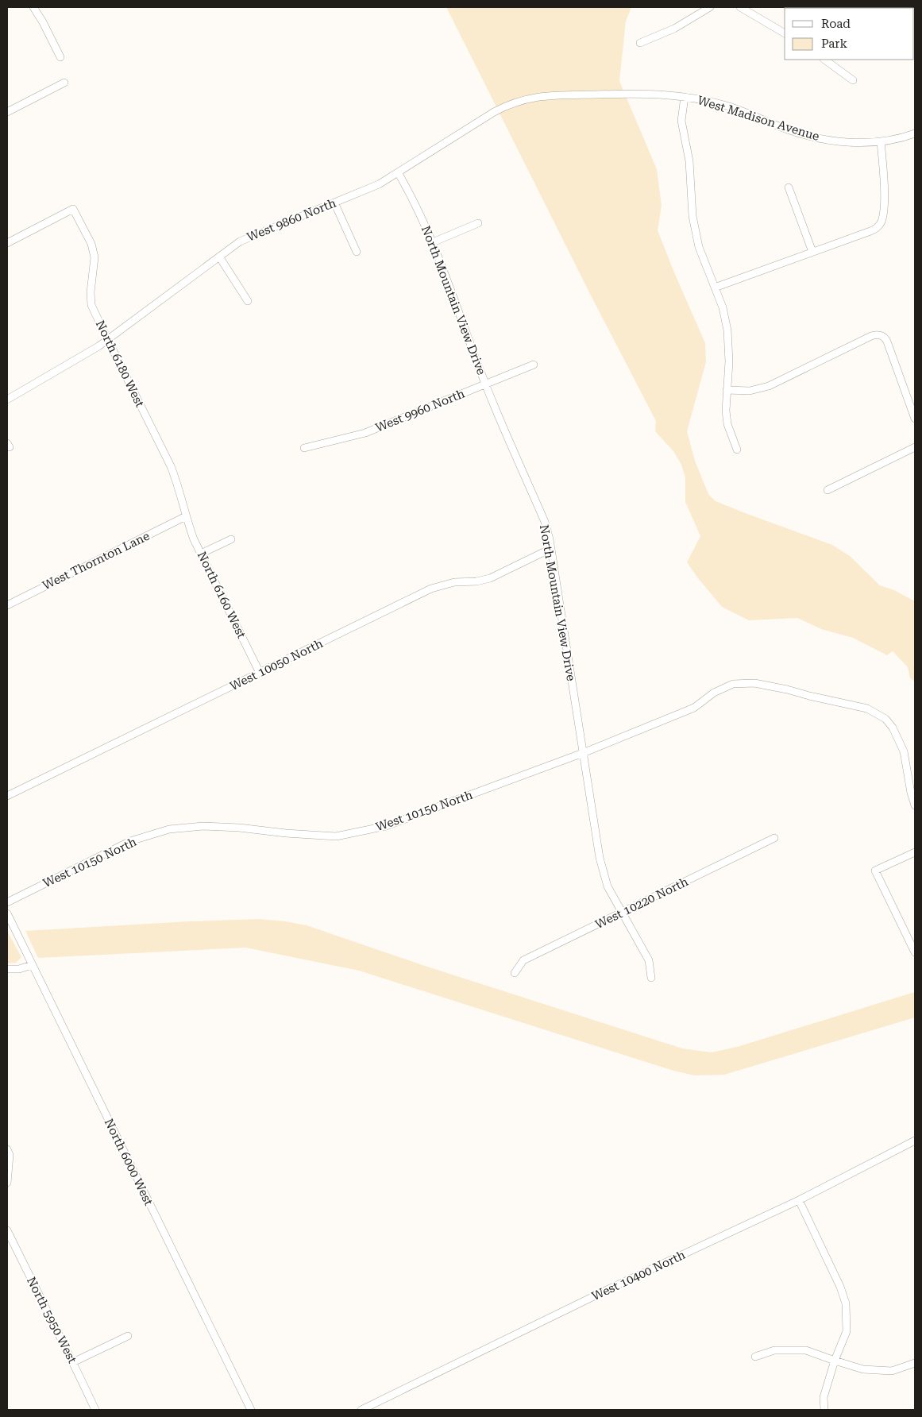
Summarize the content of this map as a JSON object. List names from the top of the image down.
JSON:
{
  "streets": {
    "street": [
      "West Madison Avenue",
      "West 9860 North",
      "North Mountain View Drive",
      "North 6180 West",
      "West 9960 North",
      "West Thornton Lane",
      "North 6160 West",
      "West 10050 North",
      "West 10150 North",
      "West 10220 North",
      "North 6000 West",
      "West 10400 North",
      "North 5950 West"
    ]
  },
  "crossings": [
    ["West Madison Avenue", "West 9860 North"],
    ["West 9860 North", "North Mountain View Drive"],
    ["West 9860 North", "North 6180 West"],
    ["North Mountain View Drive", "West 9960 North"],
    ["North Mountain View Drive", "West 10050 North"],
    ["North Mountain View Drive", "West 10150 North"],
    ["North Mountain View Drive", "West 10220 North"],
    ["North 6180 West", "West Thornton Lane"],
    ["North 6180 West", "North 6160 West"],
    ["West Thornton Lane", "North 6160 West"],
    ["North 6160 West", "West 10050 North"]
  ],
  "legend": ["Road", "Park"]
}
